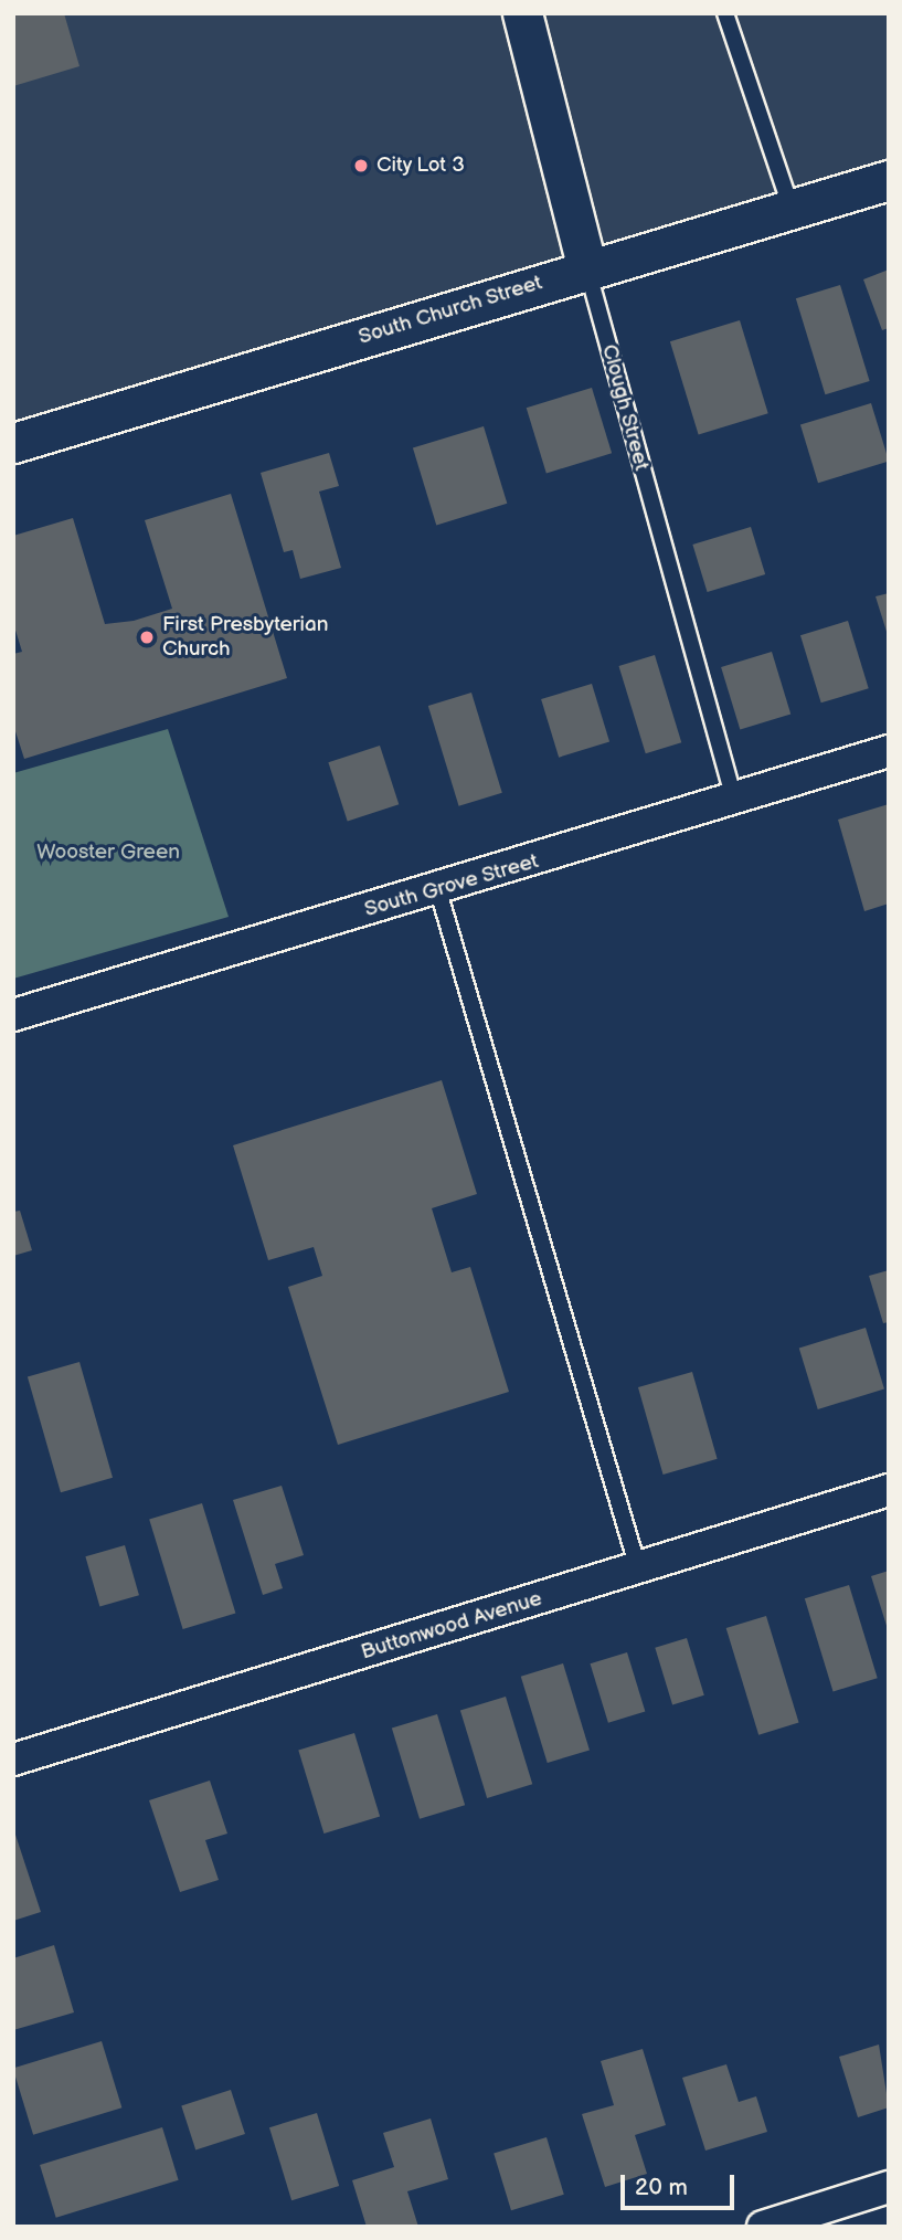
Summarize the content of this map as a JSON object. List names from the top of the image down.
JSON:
{
  "streets": {
    "street": [
      "South Church Street",
      "Clough Street",
      "South Grove Street",
      "Buttonwood Avenue"
    ]
  },
  "crossings": [
    ["South Church Street", "Clough Street"],
    ["Clough Street", "South Grove Street"]
  ],
  "parks": ["Wooster Green"],
  "places": ["City Lot 3", "First Presbyterian Church"],
  "scale_bar": "20 m"
}
